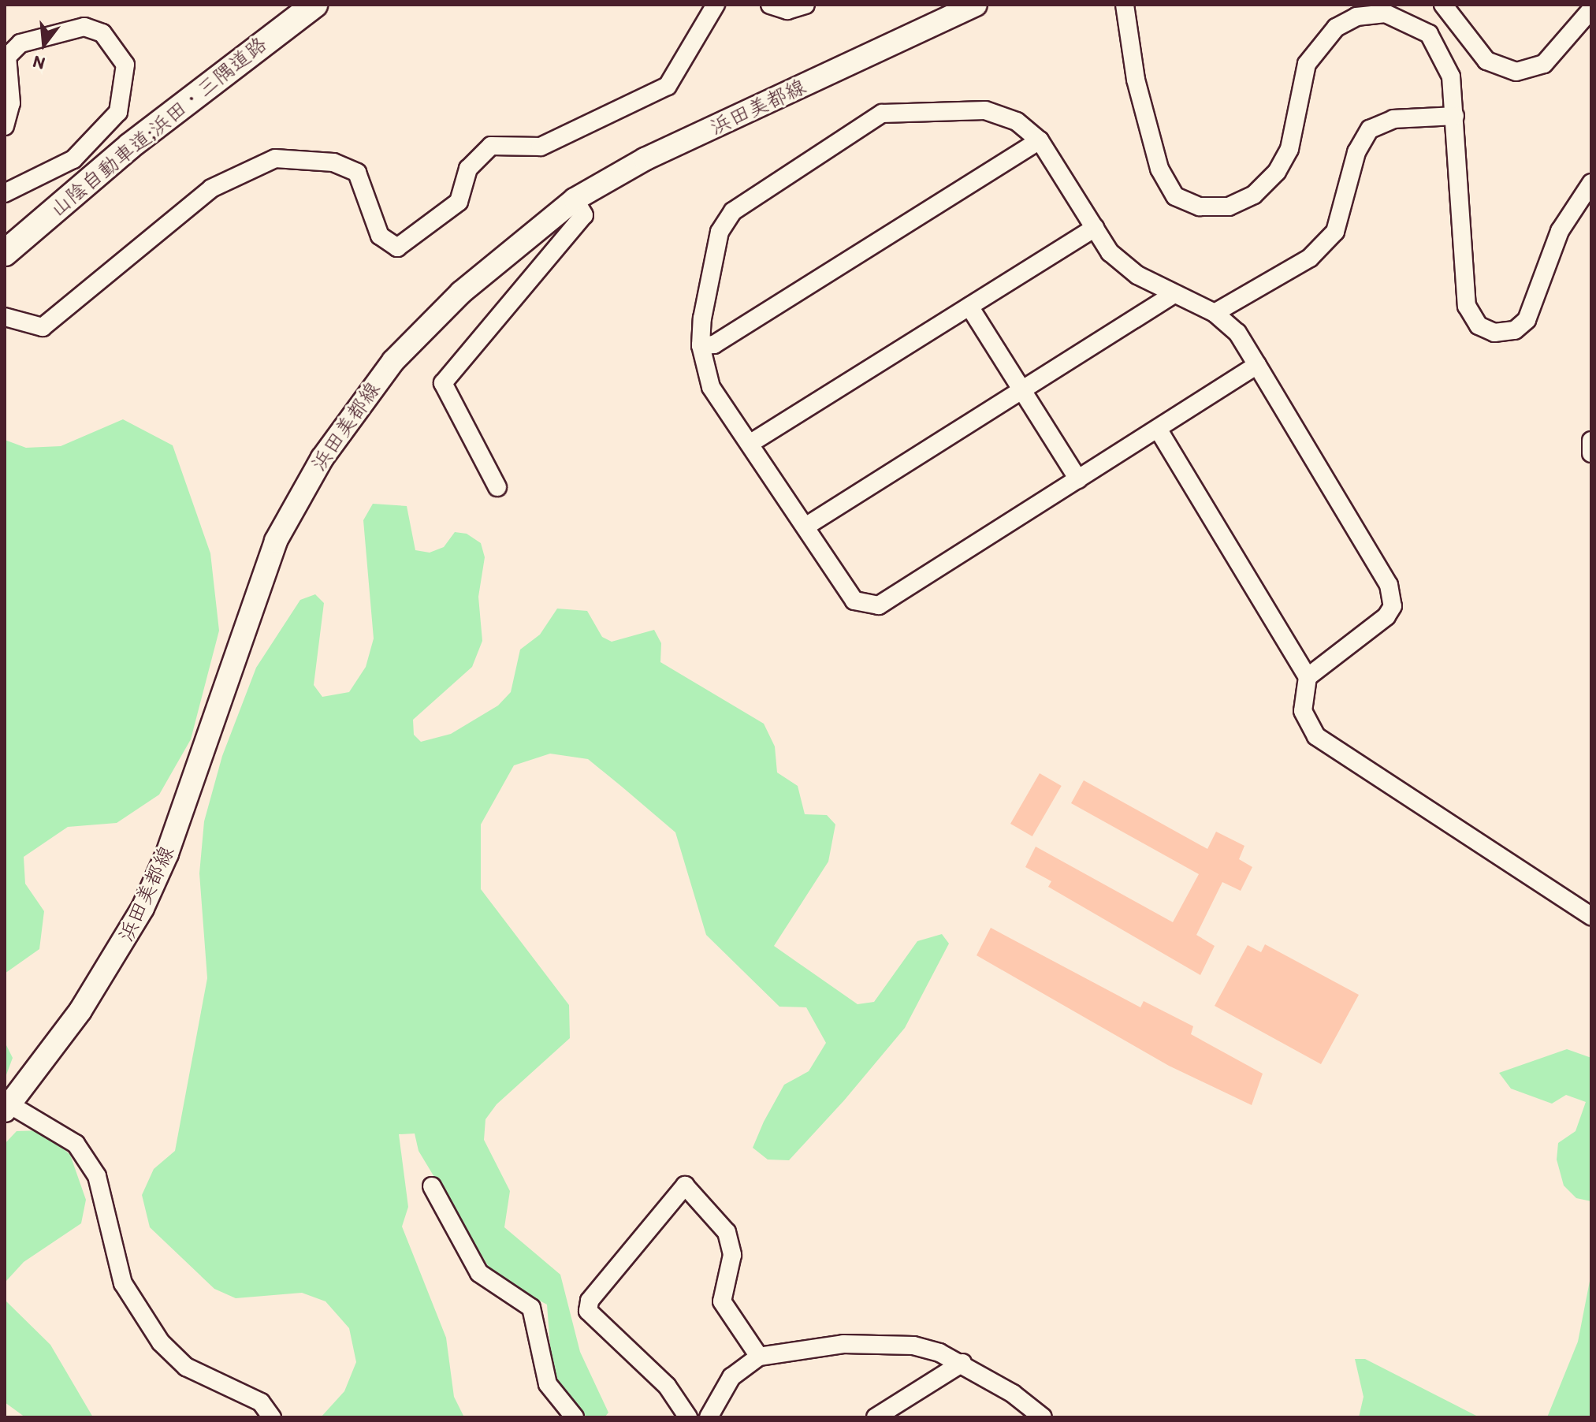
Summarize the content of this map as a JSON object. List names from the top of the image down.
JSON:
{
  "streets": {
    "highway": ["山陰自動車道;浜田・三隅道路"],
    "main road": ["浜田美都線"]
  },
  "north": "bottom"
}
